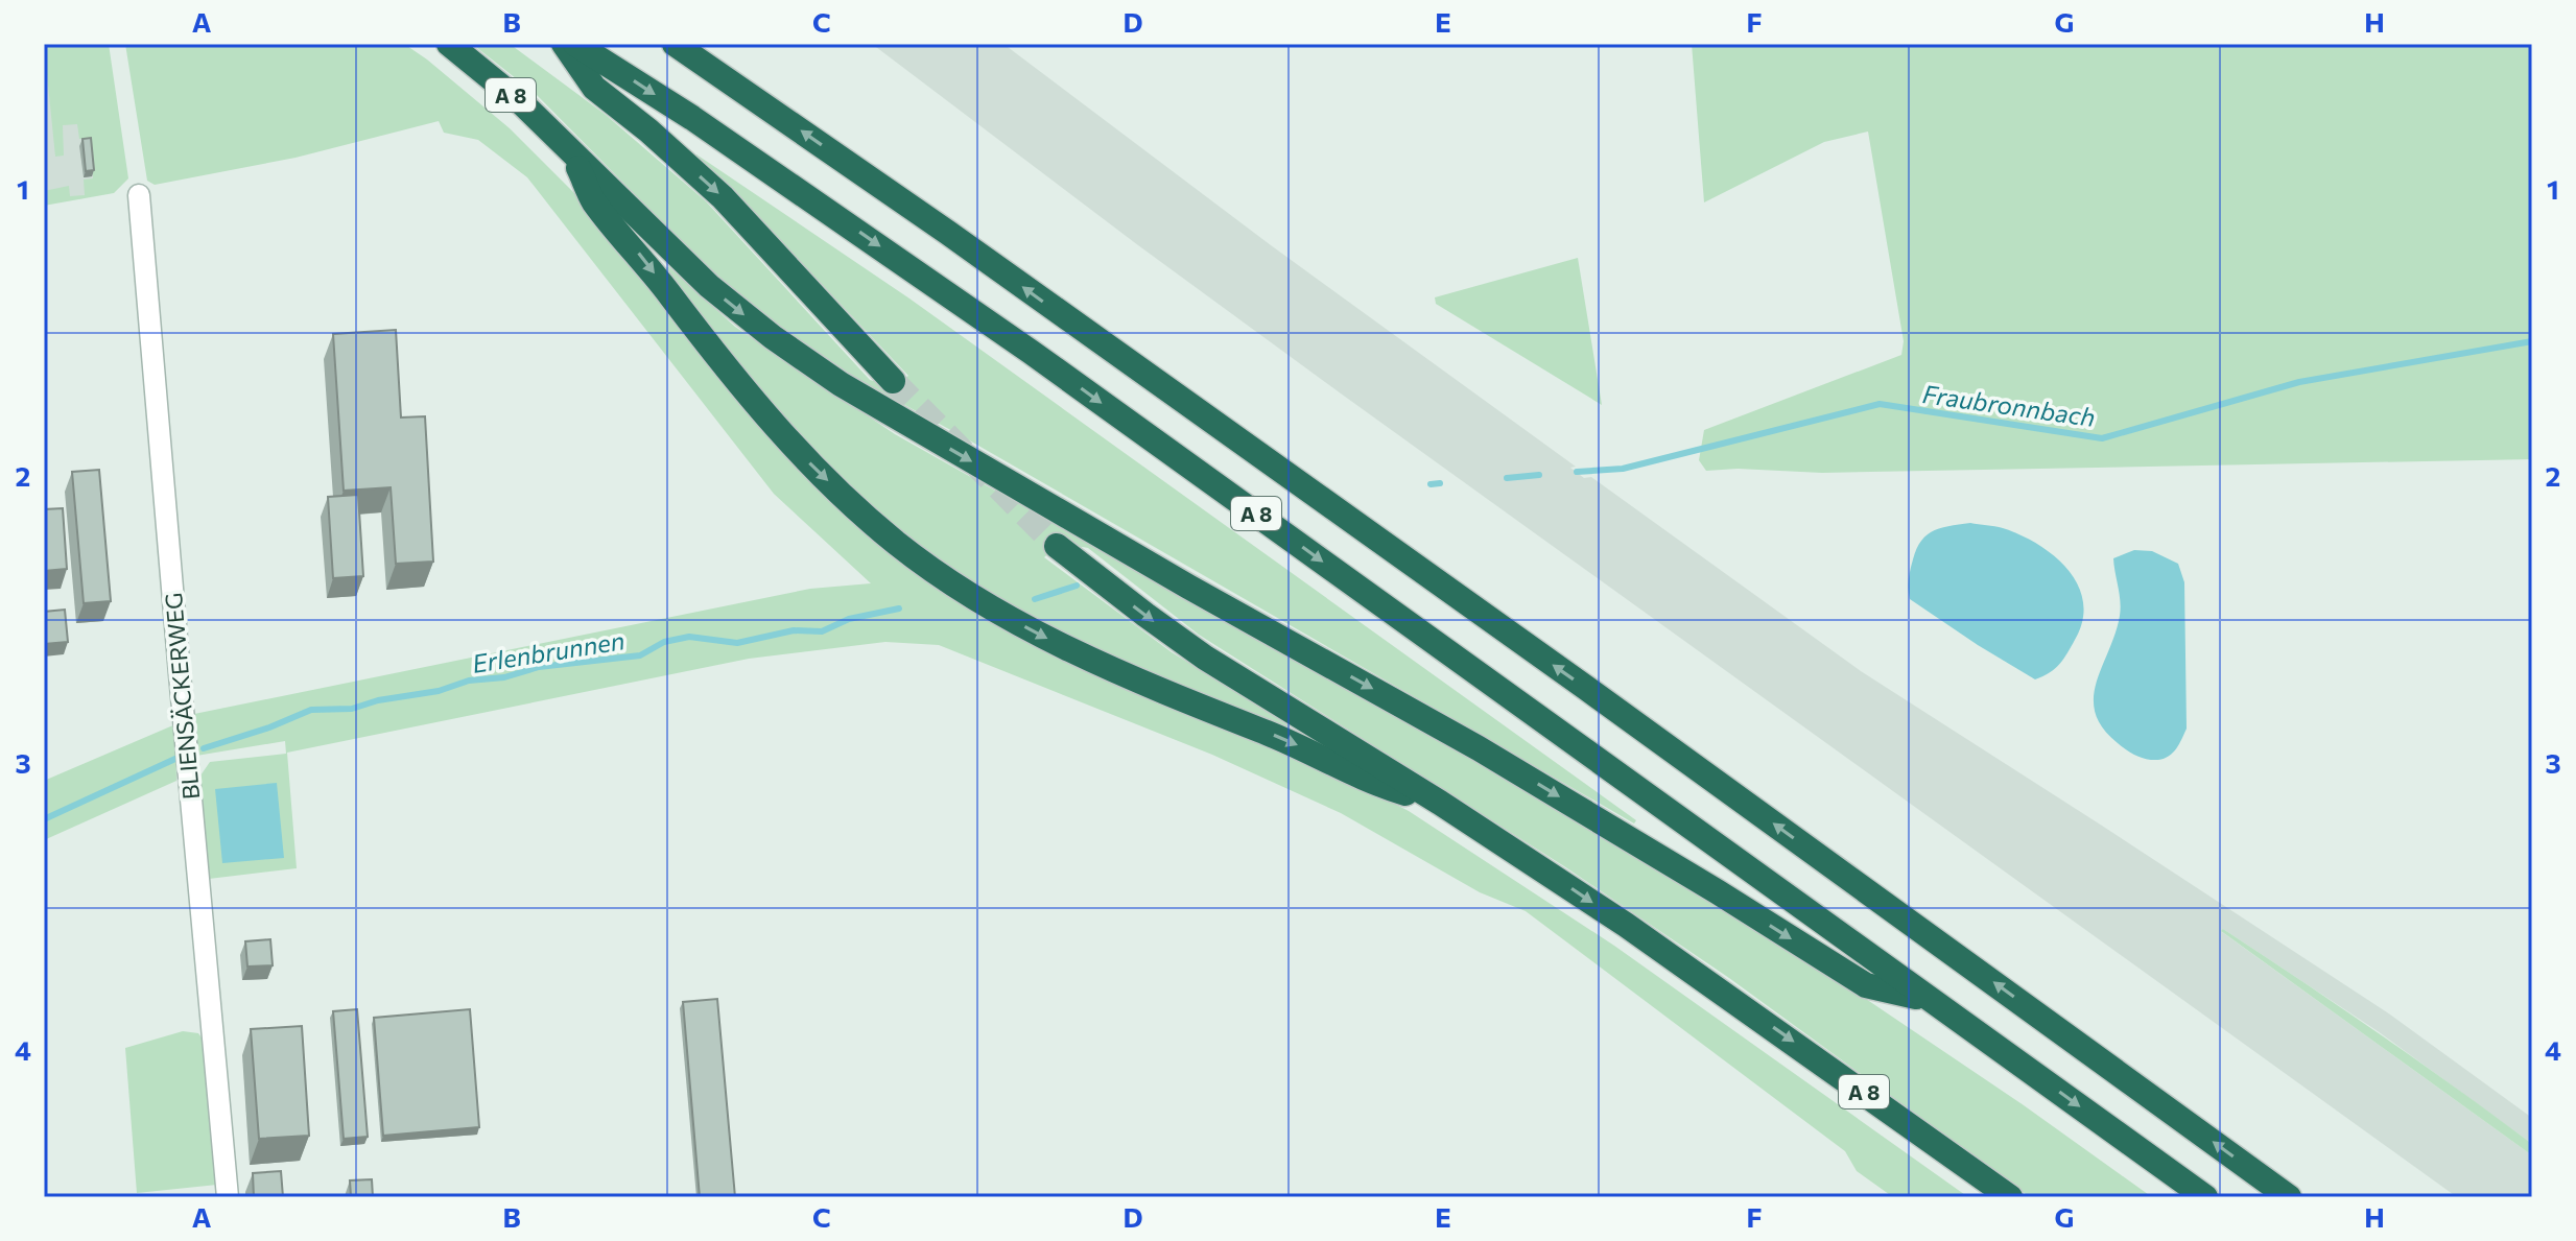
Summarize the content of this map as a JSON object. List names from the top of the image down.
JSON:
{
  "streets": {
    "highway": ["A 8"],
    "street": ["BLIENSÄCKERWEG"]
  },
  "water": ["Fraubronnbach", "Erlenbrunnen"],
  "grid": {
    "columns": [
      "A",
      "B",
      "C",
      "D",
      "E",
      "F",
      "G",
      "H"
    ],
    "rows": [
      "1",
      "2",
      "3",
      "4"
    ]
  }
}
